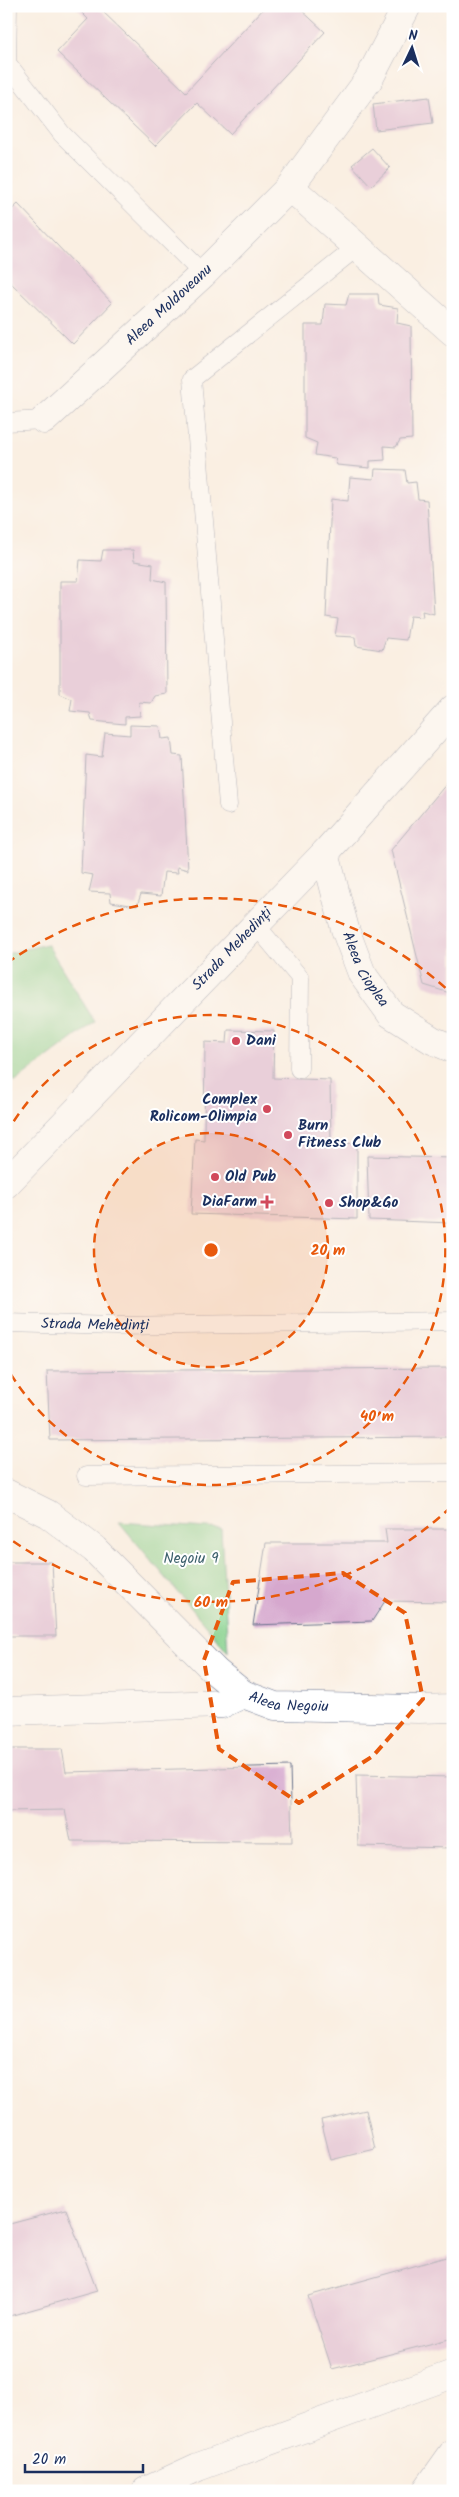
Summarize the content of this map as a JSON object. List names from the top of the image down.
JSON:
{
  "streets": {
    "street": [
      "Aleea Moldoveanu",
      "Strada Mehedinți",
      "Aleea Cioplea",
      "Aleea Negoiu"
    ]
  },
  "crossings": [
    ["Strada Mehedinți", "Aleea Cioplea"]
  ],
  "parks": ["Negoiu 9"],
  "places": {
    "other": [
      "Dani",
      "Complex Rolicom-Olimpia",
      "Burn Fitness Club",
      "Old Pub",
      "Shop&Go"
    ],
    "health": ["DiaFarm"]
  },
  "scale_bar": "20 m",
  "north": "top",
  "rings": ["20 m", "40 m", "60 m"]
}
